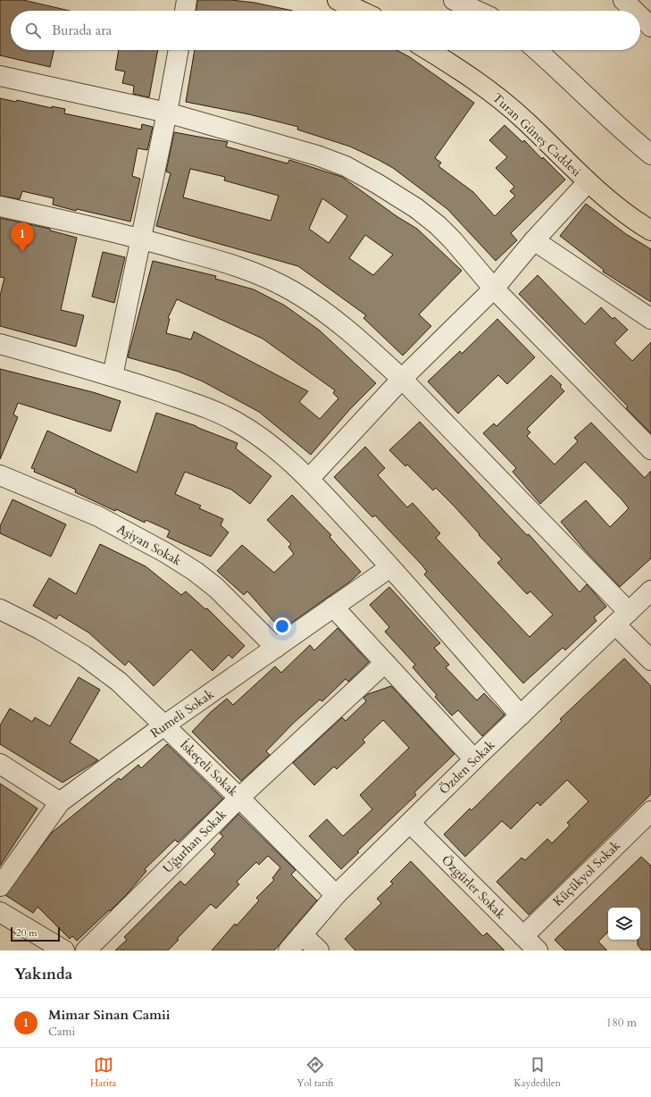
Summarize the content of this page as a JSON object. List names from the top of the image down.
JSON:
{
  "streets": {
    "main road": ["Turan Güneş Caddesi"],
    "street": [
      "Aşiyan Sokak",
      "Rumeli Sokak",
      "Özden Sokak",
      "İskeçeli Sokak",
      "Uğurhan Sokak",
      "Küçükyol Sokak",
      "Özgürler Sokak"
    ]
  },
  "crossings": [
    ["Aşiyan Sokak", "Rumeli Sokak"],
    ["Rumeli Sokak", "İskeçeli Sokak"],
    ["Özden Sokak", "İskeçeli Sokak"],
    ["Özden Sokak", "Özgürler Sokak"],
    ["İskeçeli Sokak", "Uğurhan Sokak"],
    ["Küçükyol Sokak", "Özgürler Sokak"]
  ],
  "scale_bar": "20 m",
  "page": {
    "search": "Burada ara",
    "pins": "1",
    "scale": "20 m",
    "heading": "Yakında",
    "list": [
      {
        "mark": "1",
        "name": "Mimar Sinan Camii",
        "note": "Cami",
        "value": "180 m"
      }
    ],
    "nav": ["Harita", "Yol tarifi", "Kaydedilen"]
  }
}
